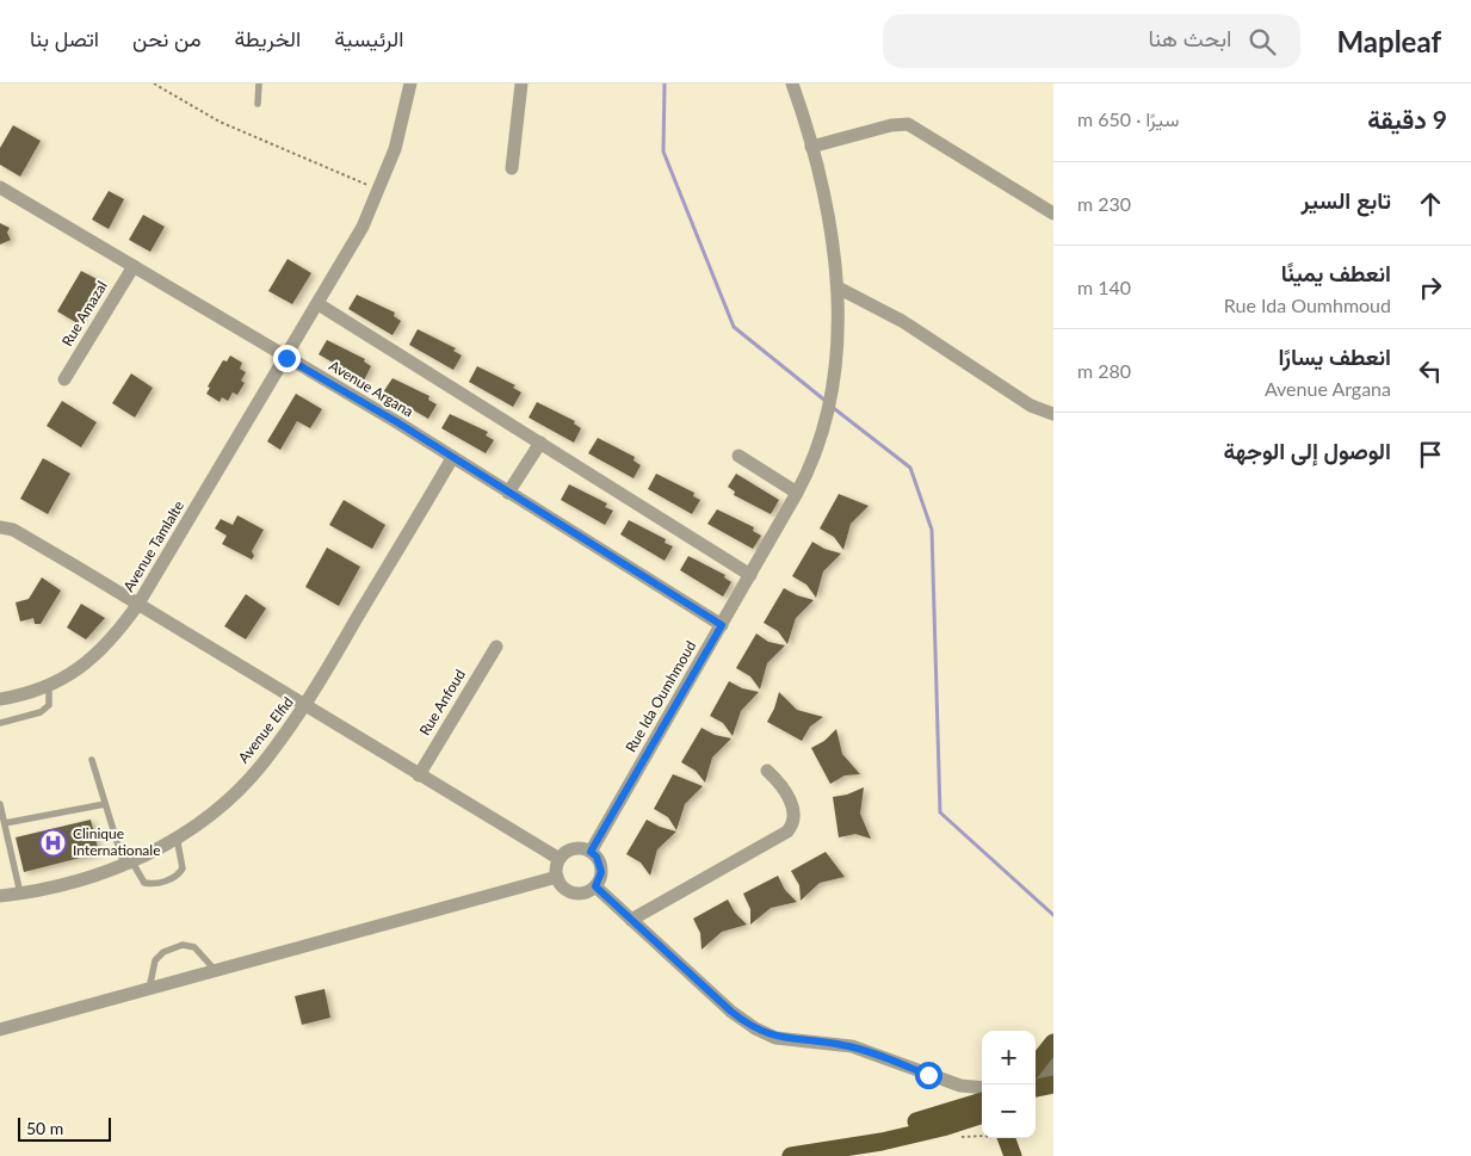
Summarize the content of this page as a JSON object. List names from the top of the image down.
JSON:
{
  "streets": {
    "street": [
      "Rue Amazal",
      "Avenue Argana",
      "Avenue Tamlalte",
      "Rue Ida Oumhmoud",
      "Rue Anfoud",
      "Avenue Elfid"
    ]
  },
  "crossings": [
    ["Rue Amazal", "Avenue Argana"],
    ["Avenue Argana", "Avenue Tamlalte"],
    ["Avenue Argana", "Rue Ida Oumhmoud"],
    ["Avenue Argana", "Avenue Elfid"]
  ],
  "places": {
    "hospital": ["Clinique Internationale"]
  },
  "scale_bar": "50 m",
  "page": {
    "header": "Mapleaf",
    "search": "ابحث هنا",
    "nav": [
      "الرئيسية",
      "الخريطة",
      "من نحن",
      "اتصل بنا"
    ],
    "heading": ["9 دقيقة", "سيرًا · 650 m"],
    "list": [
      ["تابع السير", "230 m"],
      ["انعطف يمينًا", "Rue Ida Oumhmoud", "140 m"],
      ["انعطف يسارًا", "Avenue Argana", "280 m"],
      "الوصول إلى الوجهة"
    ],
    "map_buttons": ["+", "−"],
    "scale": "50 m"
  }
}
